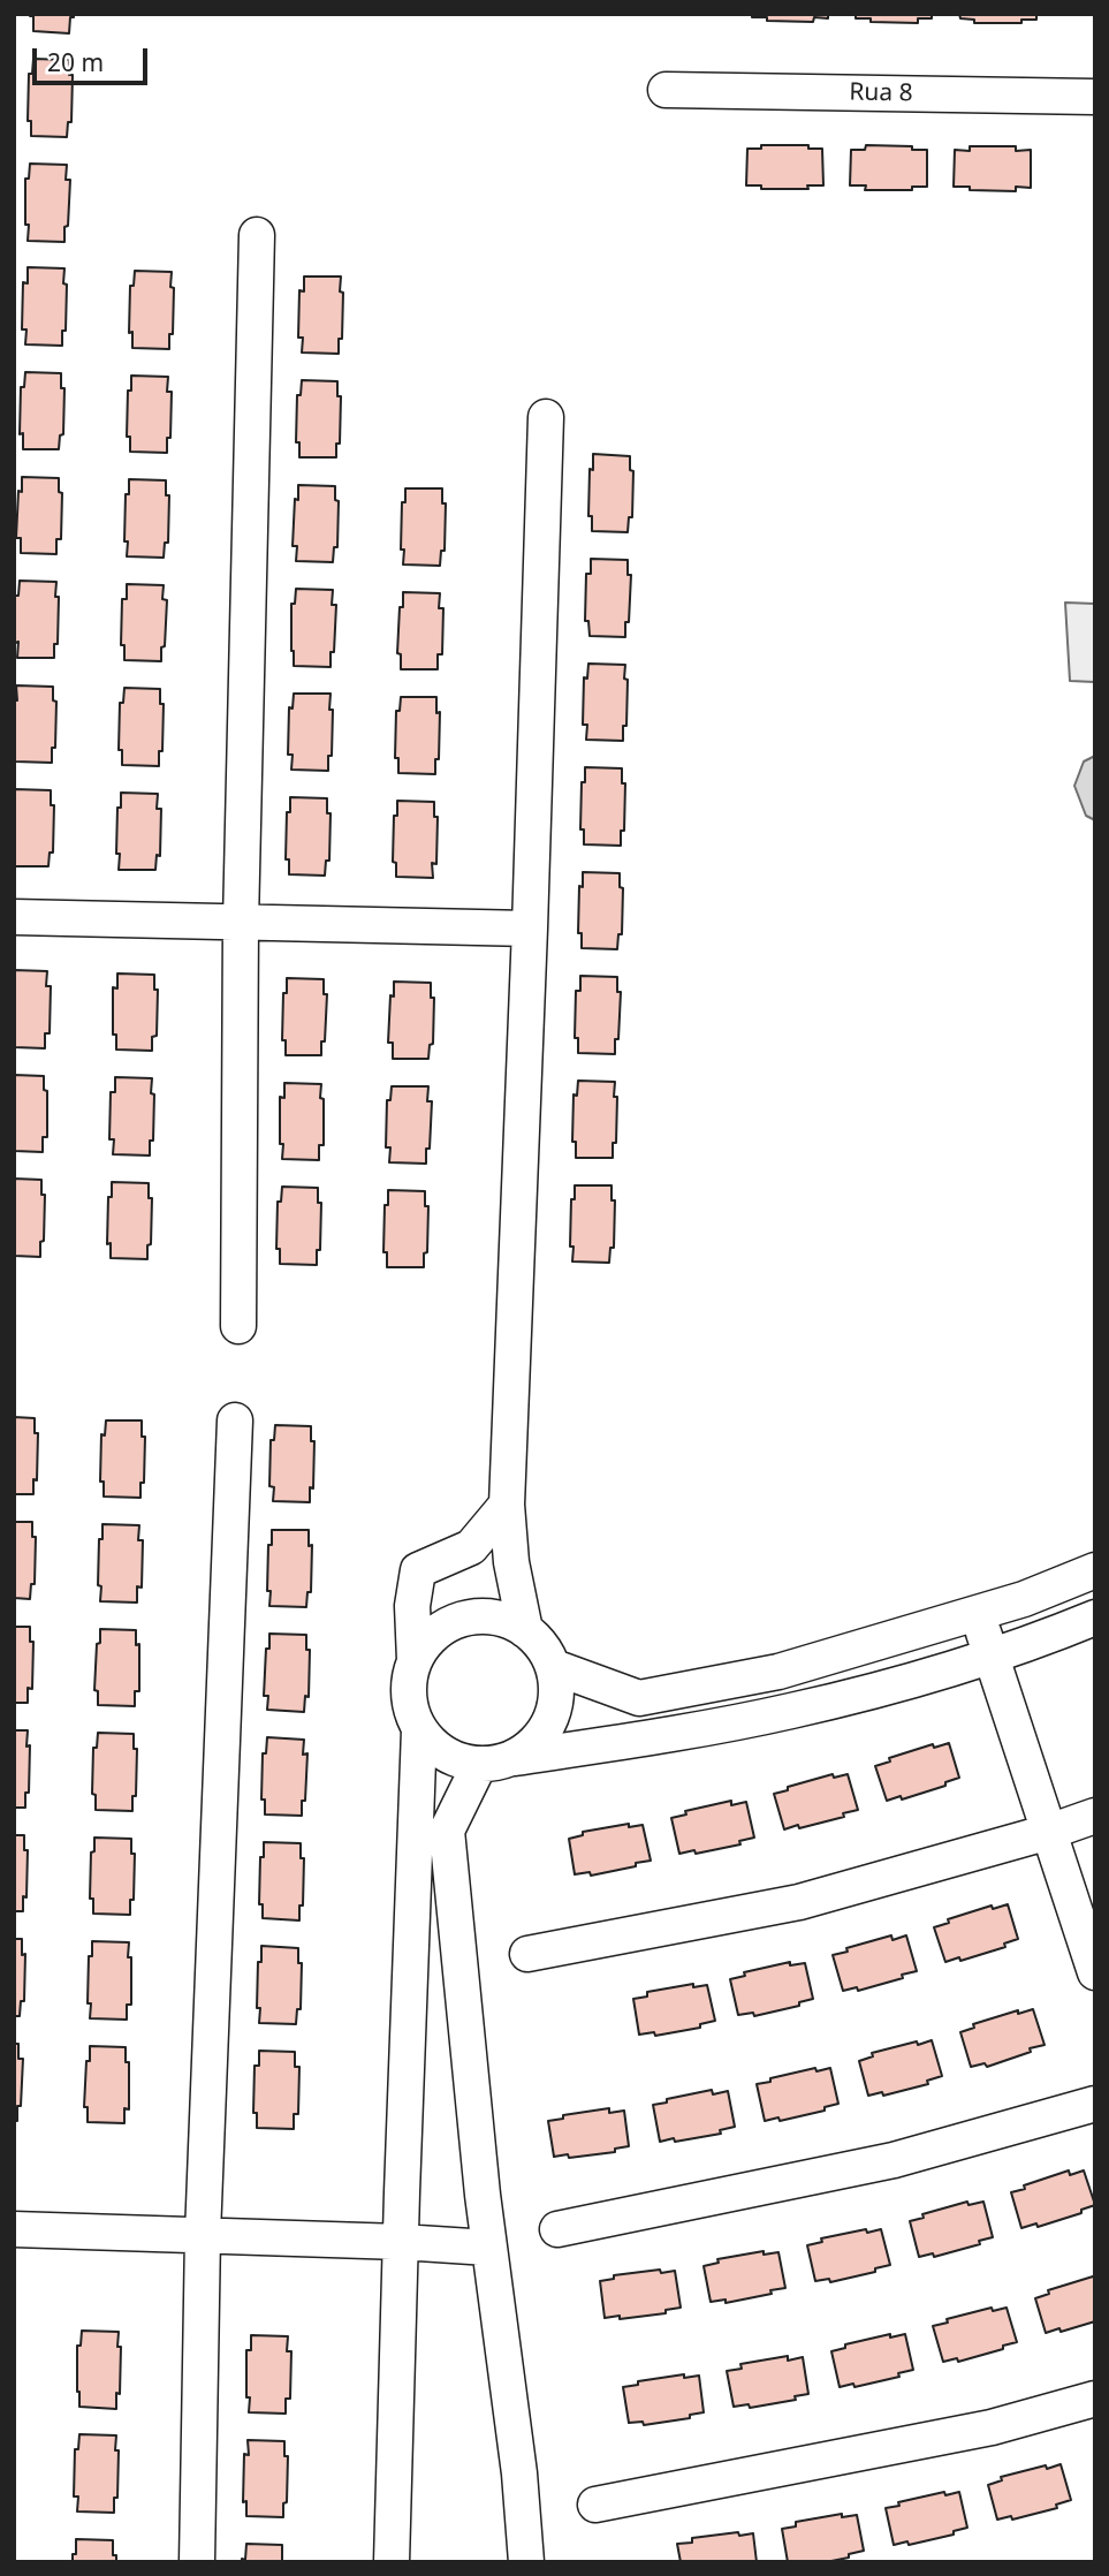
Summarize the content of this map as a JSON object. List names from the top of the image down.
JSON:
{
  "streets": {
    "street": ["Rua 8"]
  },
  "scale_bar": "20 m"
}
